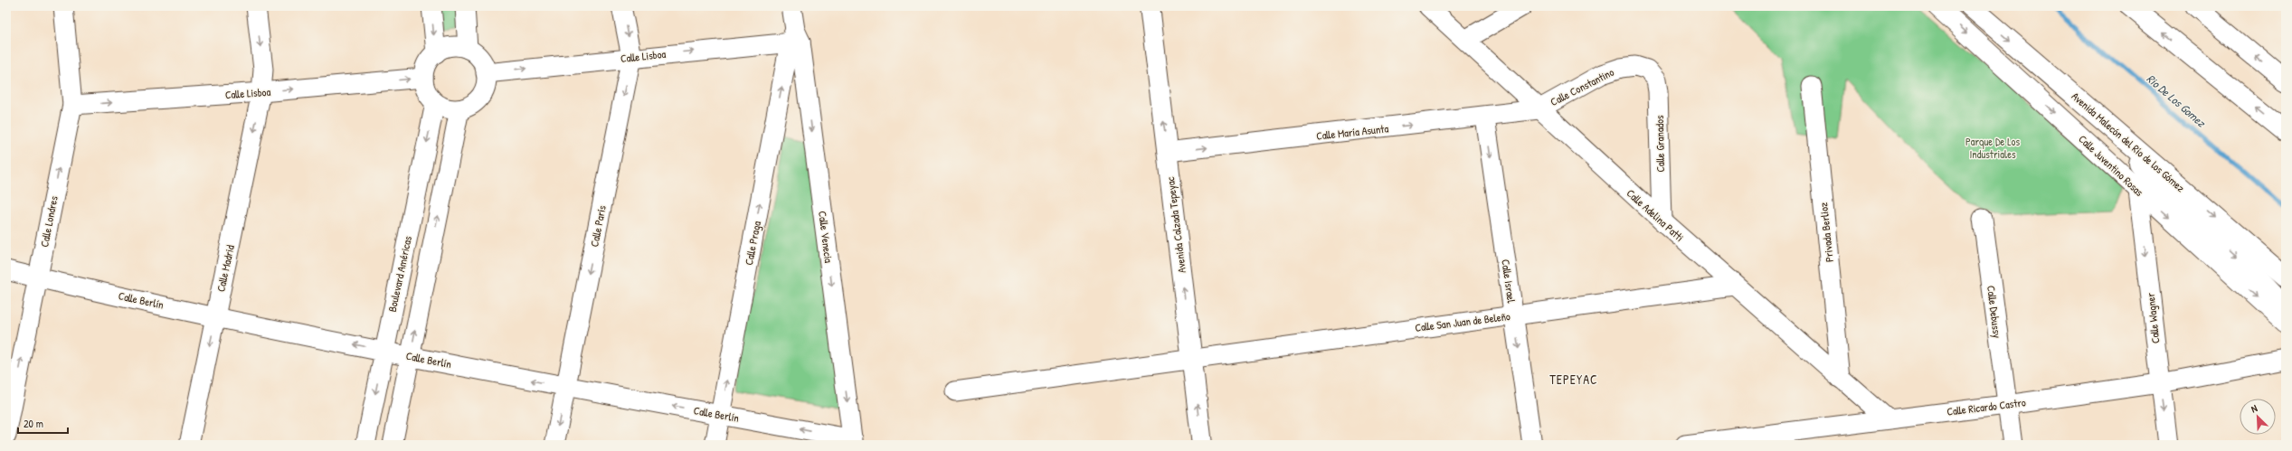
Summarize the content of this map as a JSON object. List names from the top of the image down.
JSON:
{
  "streets": {
    "street": [
      "Calle Lisboa",
      "Calle Constantino",
      "Calle María Asunta",
      "Avenida Malecón del Río de los Gómez",
      "Calle Granados",
      "Calle Juventino Rosas",
      "Calle Adelina Patti",
      "Calle Londres",
      "Avenida Calzada Tepeyac",
      "Calle París",
      "Privada Berlioz",
      "Calle Venecia",
      "Calle Praga",
      "Calle Madrid",
      "Boulevard Américas",
      "Calle Israel",
      "Calle Berlín",
      "Calle Debussy",
      "Calle Wagner",
      "Calle San Juan de Beleño",
      "Calle Ricardo Castro"
    ]
  },
  "crossings": [
    ["Calle Lisboa", "Calle Londres"],
    ["Calle Lisboa", "Calle París"],
    ["Calle Lisboa", "Calle Venecia"],
    ["Calle Lisboa", "Calle Praga"],
    ["Calle Lisboa", "Calle Madrid"],
    ["Calle Lisboa", "Boulevard Américas"],
    ["Calle Constantino", "Calle María Asunta"],
    ["Calle Constantino", "Calle Granados"],
    ["Calle Constantino", "Calle Adelina Patti"],
    ["Calle María Asunta", "Calle Adelina Patti"],
    ["Calle María Asunta", "Avenida Calzada Tepeyac"],
    ["Calle María Asunta", "Calle Israel"],
    ["Calle Granados", "Calle Adelina Patti"],
    ["Calle Juventino Rosas", "Calle Wagner"],
    ["Calle Adelina Patti", "Privada Berlioz"],
    ["Calle Adelina Patti", "Calle San Juan de Beleño"],
    ["Calle Adelina Patti", "Calle Ricardo Castro"],
    ["Calle Londres", "Calle Berlín"],
    ["Avenida Calzada Tepeyac", "Calle San Juan de Beleño"],
    ["Calle París", "Calle Berlín"],
    ["Calle Venecia", "Calle Praga"],
    ["Calle Venecia", "Calle Berlín"],
    ["Calle Praga", "Calle Berlín"],
    ["Calle Madrid", "Calle Berlín"],
    ["Boulevard Américas", "Calle Berlín"],
    ["Calle Israel", "Calle San Juan de Beleño"],
    ["Calle Debussy", "Calle Ricardo Castro"],
    ["Calle Wagner", "Calle Ricardo Castro"]
  ],
  "one_way": [
    "Calle Lisboa",
    "Calle María Asunta",
    "Calle Londres",
    "Avenida Calzada Tepeyac",
    "Calle Venecia",
    "Calle Praga",
    "Calle Madrid",
    "Calle Israel",
    "Calle Berlín",
    "Calle Wagner"
  ],
  "districts": ["TEPEYAC"],
  "water": ["Rio De Los Gomez"],
  "parks": ["Parque De Los Industriales"],
  "scale_bar": "20 m",
  "north": "top left"
}
